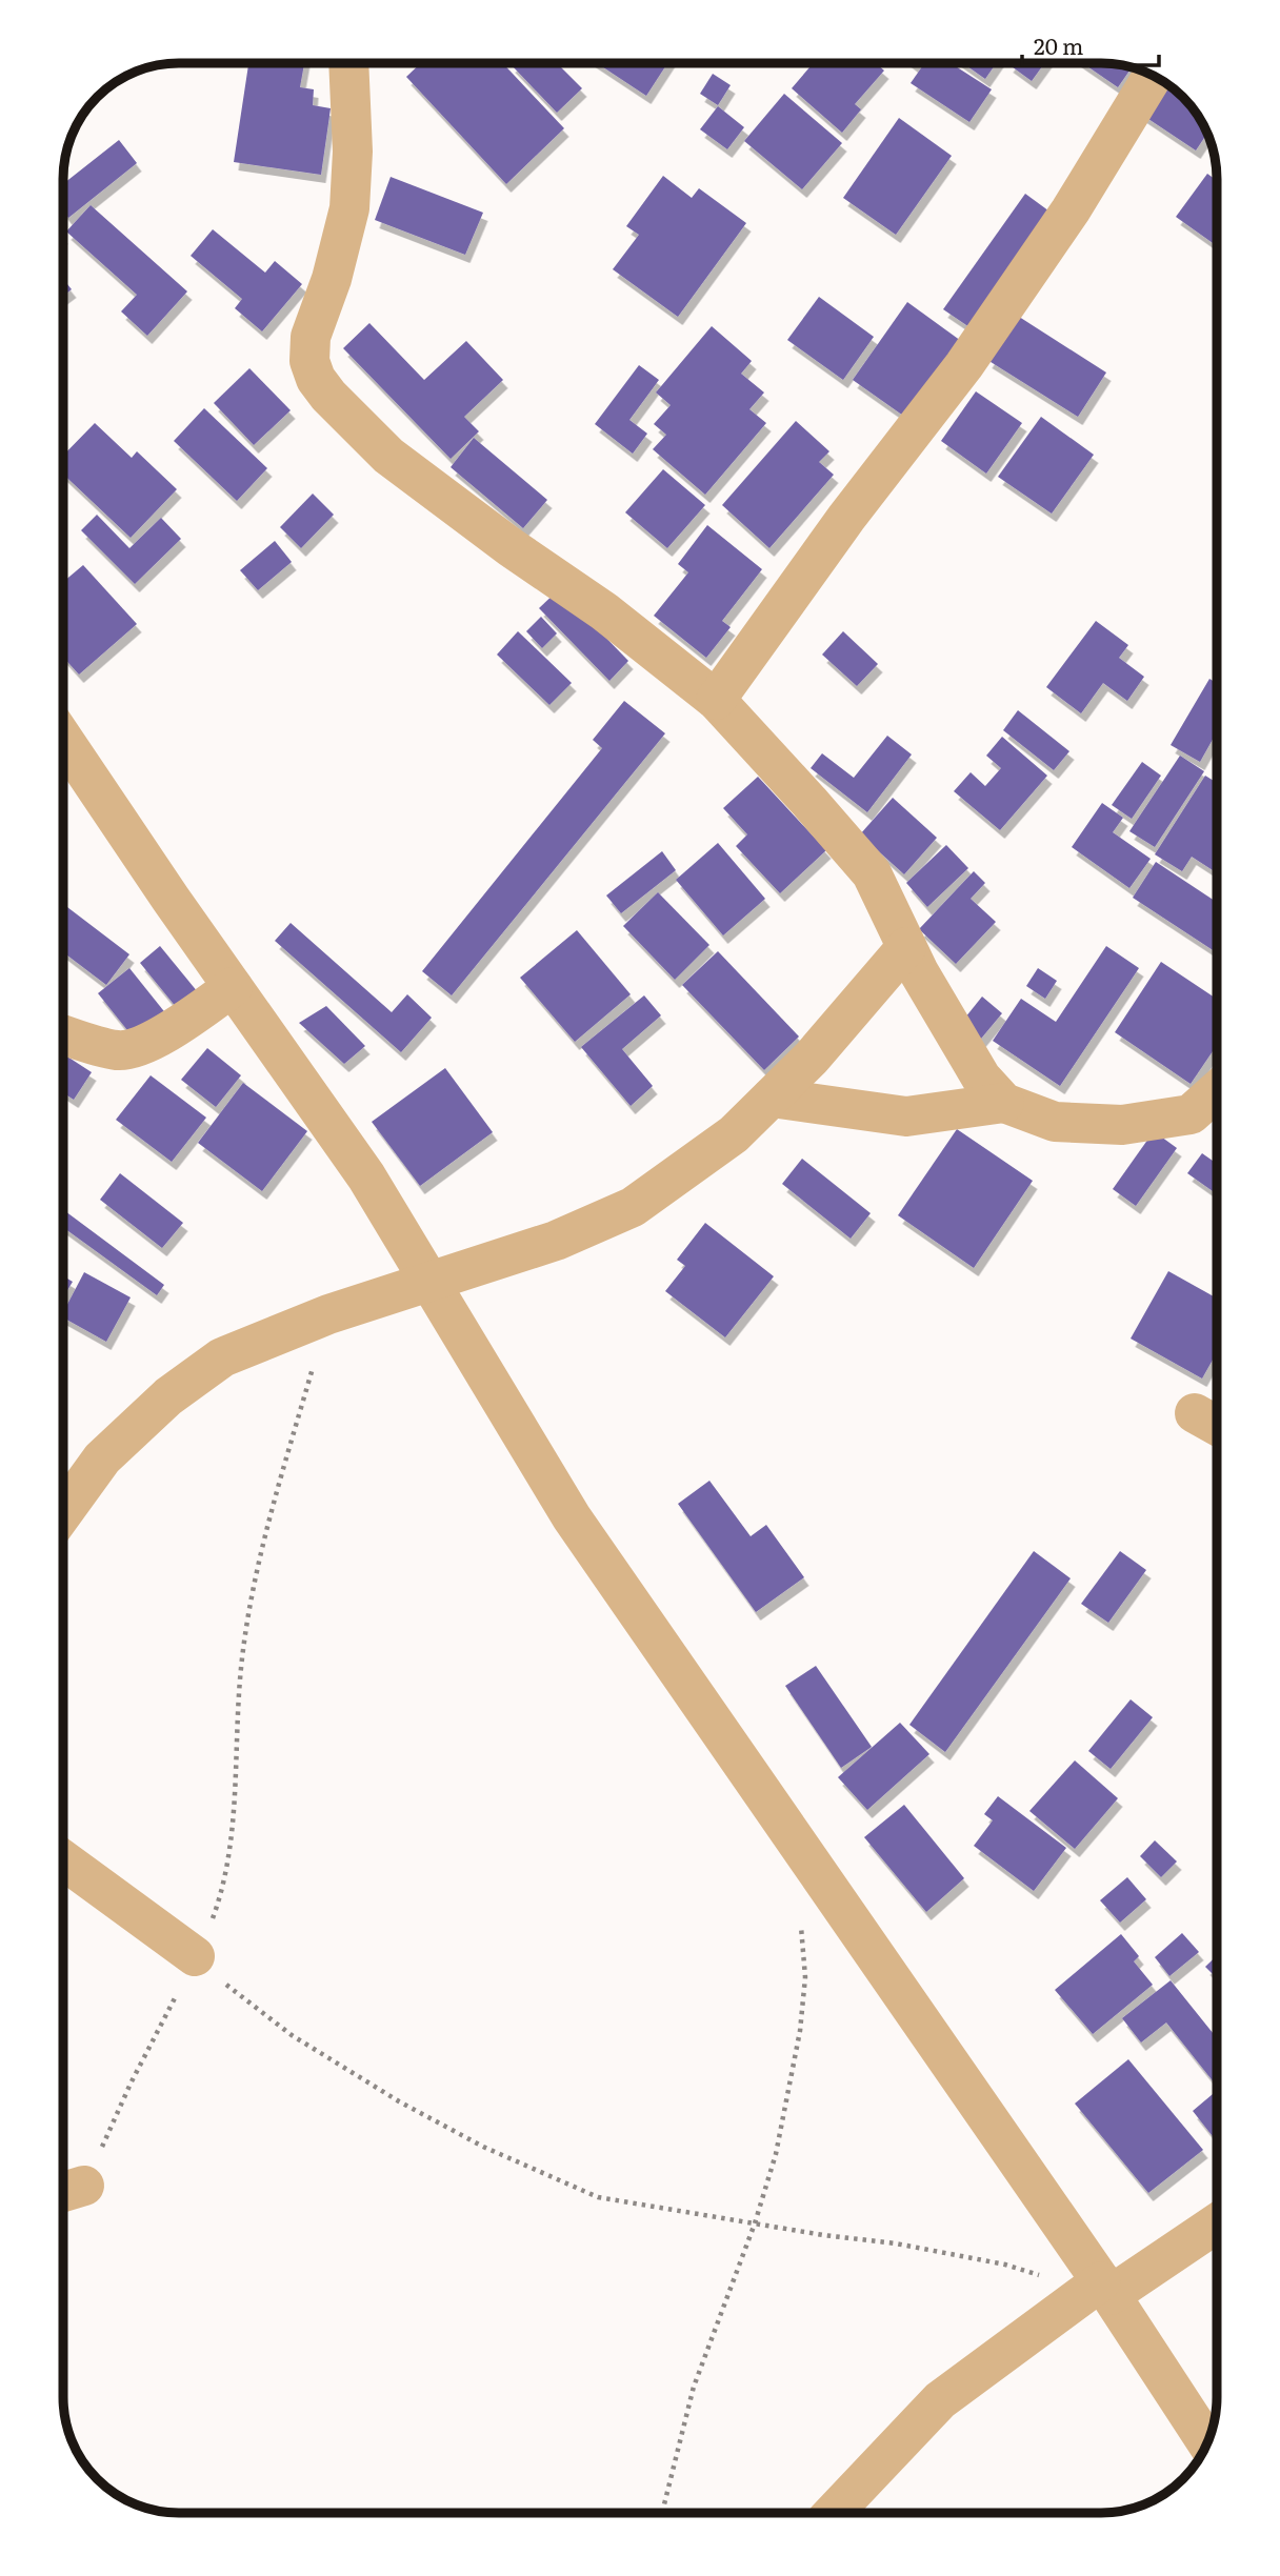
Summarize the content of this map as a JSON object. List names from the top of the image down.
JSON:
{
  "scale_bar": "20 m"
}
